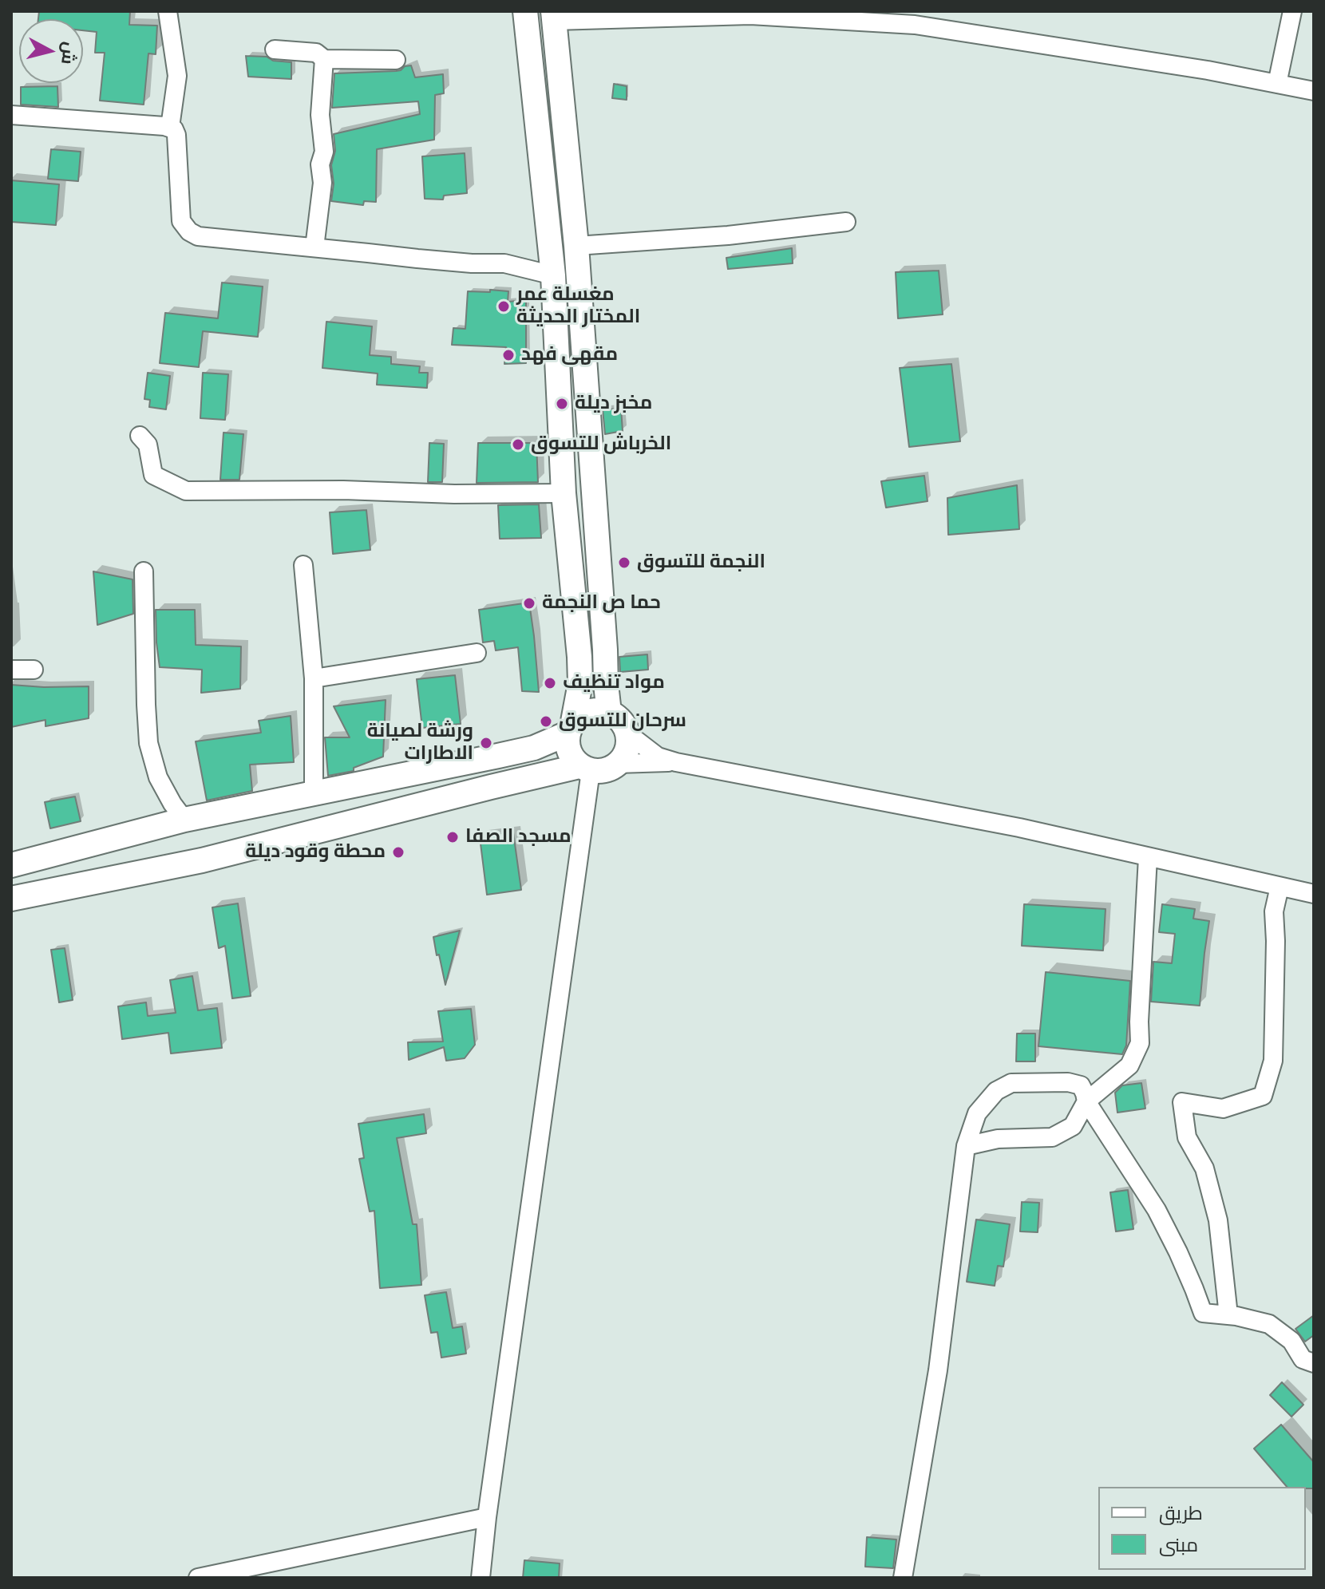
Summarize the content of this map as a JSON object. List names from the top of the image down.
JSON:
{
  "places": [
    "مغسلة عمر المختار الحديثة",
    "مقهى فهد",
    "مخبز ديلة",
    "الخرباش للتسوق",
    "النجمة للتسوق",
    "حما ص النجمة",
    "مواد تنظيف",
    "سرحان للتسوق",
    "ورشة لصيانة الاطارات",
    "مسجد الصفا",
    "محطة وقود ديلة"
  ],
  "legend": ["طريق", "مبنى"],
  "north": "right"
}
